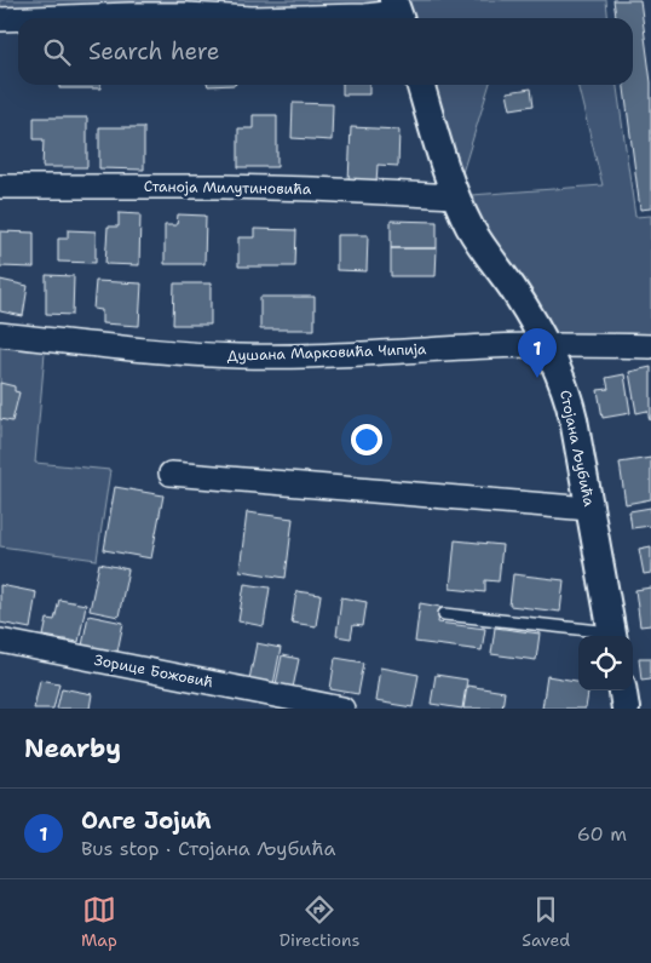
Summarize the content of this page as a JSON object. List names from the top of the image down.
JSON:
{
  "streets": {
    "street": [
      "Станоја Милутиновића",
      "Душана Марковића Чипија",
      "Стојана Љубића",
      "Зорице Божовић"
    ]
  },
  "crossings": [
    ["Станоја Милутиновића", "Стојана Љубића"],
    ["Душана Марковића Чипија", "Стојана Љубића"]
  ],
  "page": {
    "search": "Search here",
    "pins": "1",
    "heading": "Nearby",
    "list": [
      {
        "mark": "1",
        "name": "Олге Јојић",
        "note": "Bus stop · Стојана Љубића",
        "value": "60 m"
      }
    ],
    "nav": ["Map", "Directions", "Saved"]
  }
}
